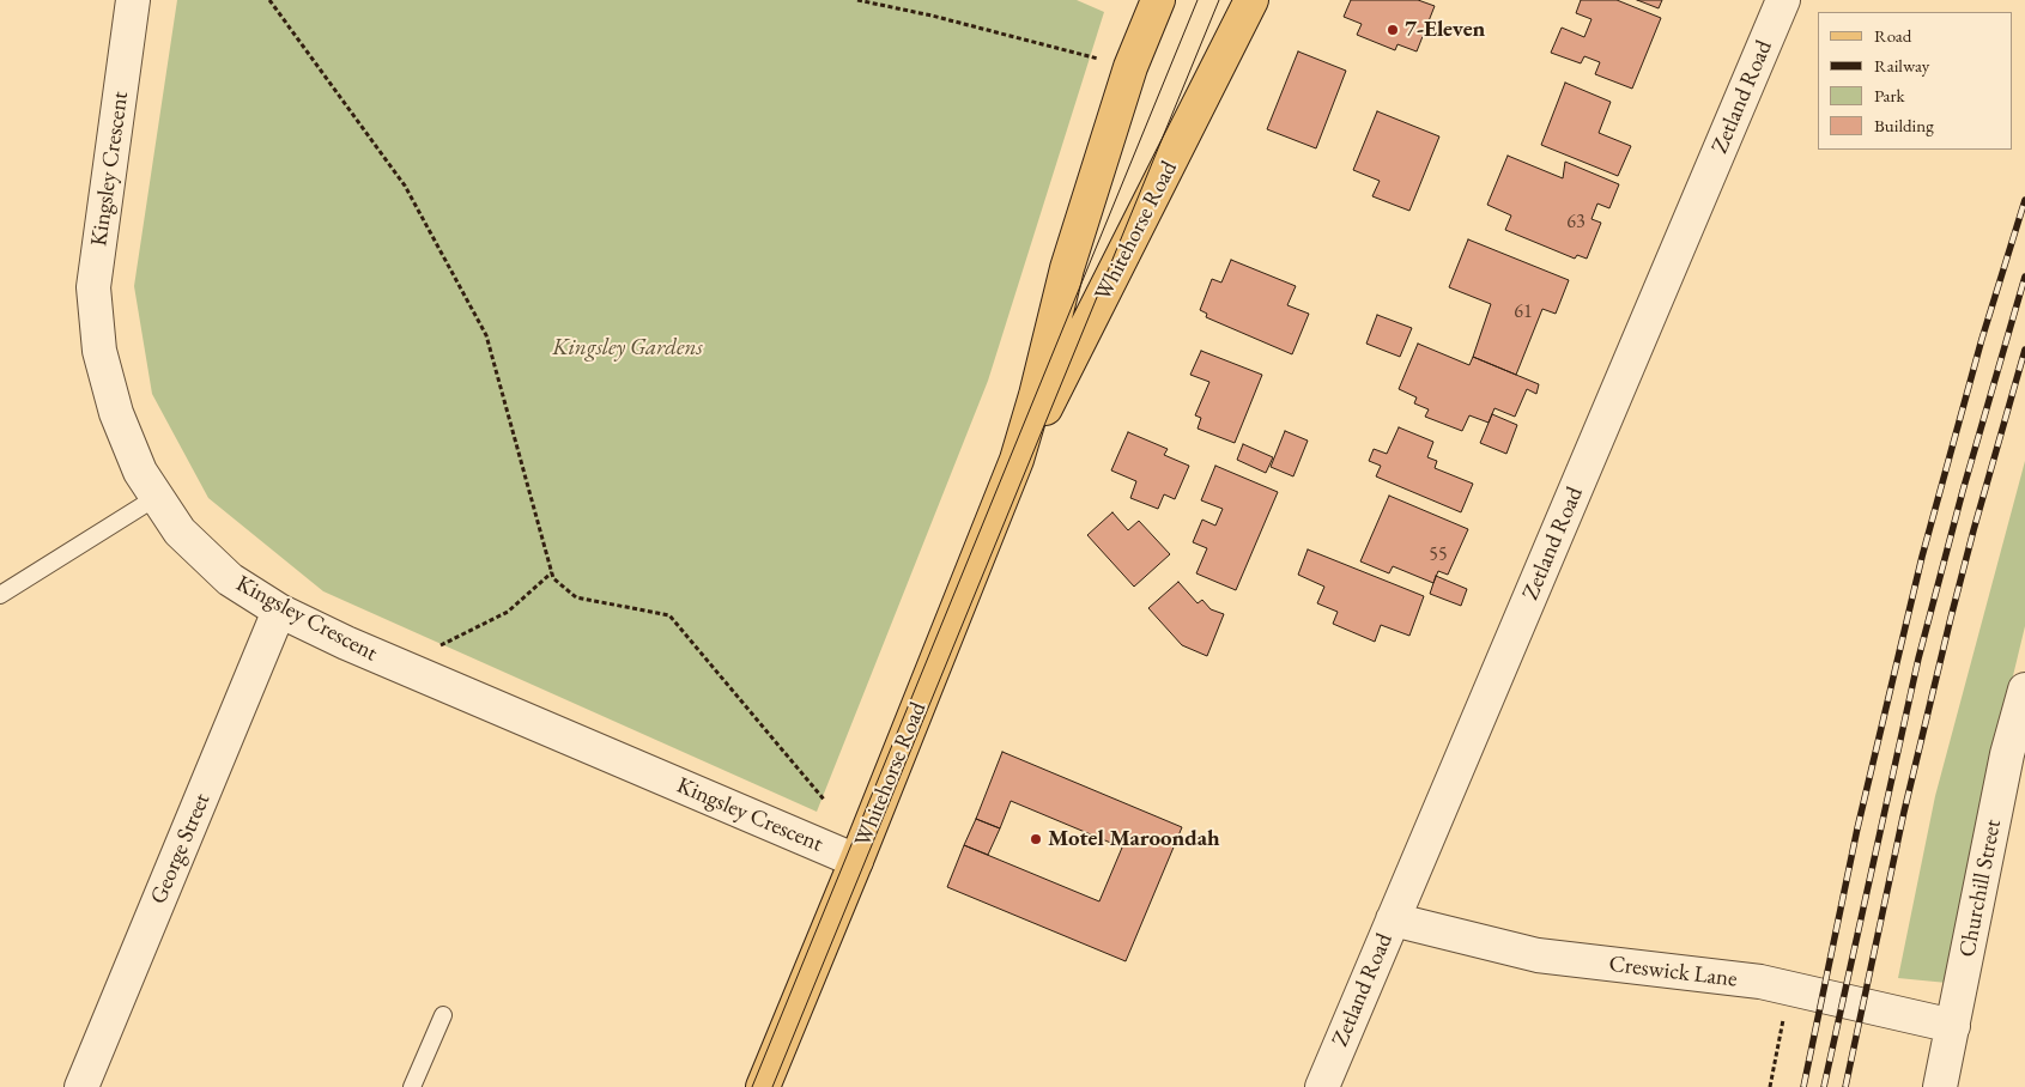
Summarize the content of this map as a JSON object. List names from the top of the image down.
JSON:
{
  "streets": {
    "main road": ["Whitehorse Road"],
    "street": [
      "Zetland Road",
      "Kingsley Crescent",
      "George Street",
      "Churchill Street",
      "Creswick Lane"
    ]
  },
  "crossings": [
    ["Zetland Road", "Creswick Lane"],
    ["Kingsley Crescent", "Whitehorse Road"],
    ["Kingsley Crescent", "George Street"],
    ["Churchill Street", "Creswick Lane"]
  ],
  "parks": ["Kingsley Gardens"],
  "places": ["7-Eleven", "Motel Maroondah"],
  "house_numbers": ["63", "61", "55"],
  "legend": [
    "Road",
    "Railway",
    "Park",
    "Building"
  ]
}
